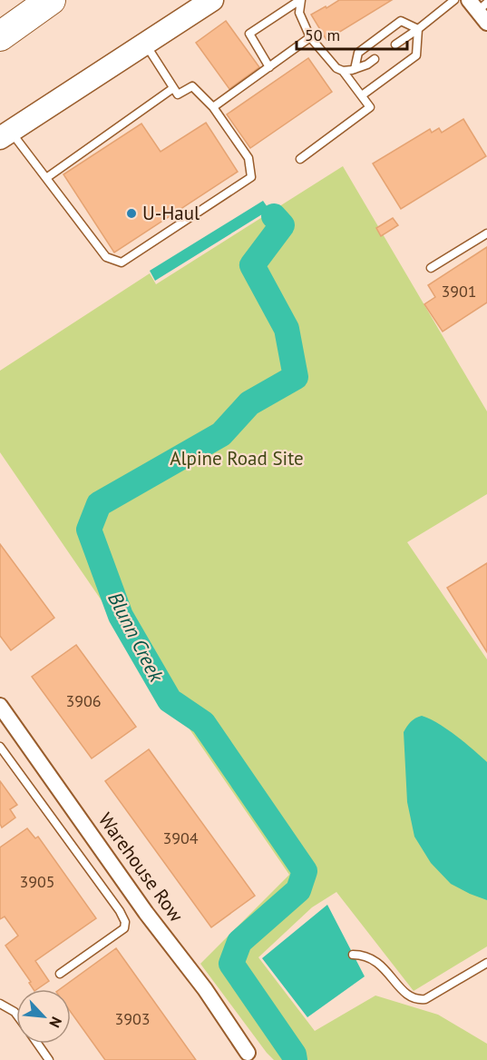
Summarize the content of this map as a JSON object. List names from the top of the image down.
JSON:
{
  "streets": {
    "street": ["Warehouse Row"]
  },
  "water": ["Blunn Creek"],
  "parks": ["Alpine Road Site"],
  "places": ["U-Haul"],
  "house_numbers": [
    "3901",
    "3906",
    "3904",
    "3905",
    "3903"
  ],
  "scale_bar": "50 m",
  "north": "bottom right"
}
